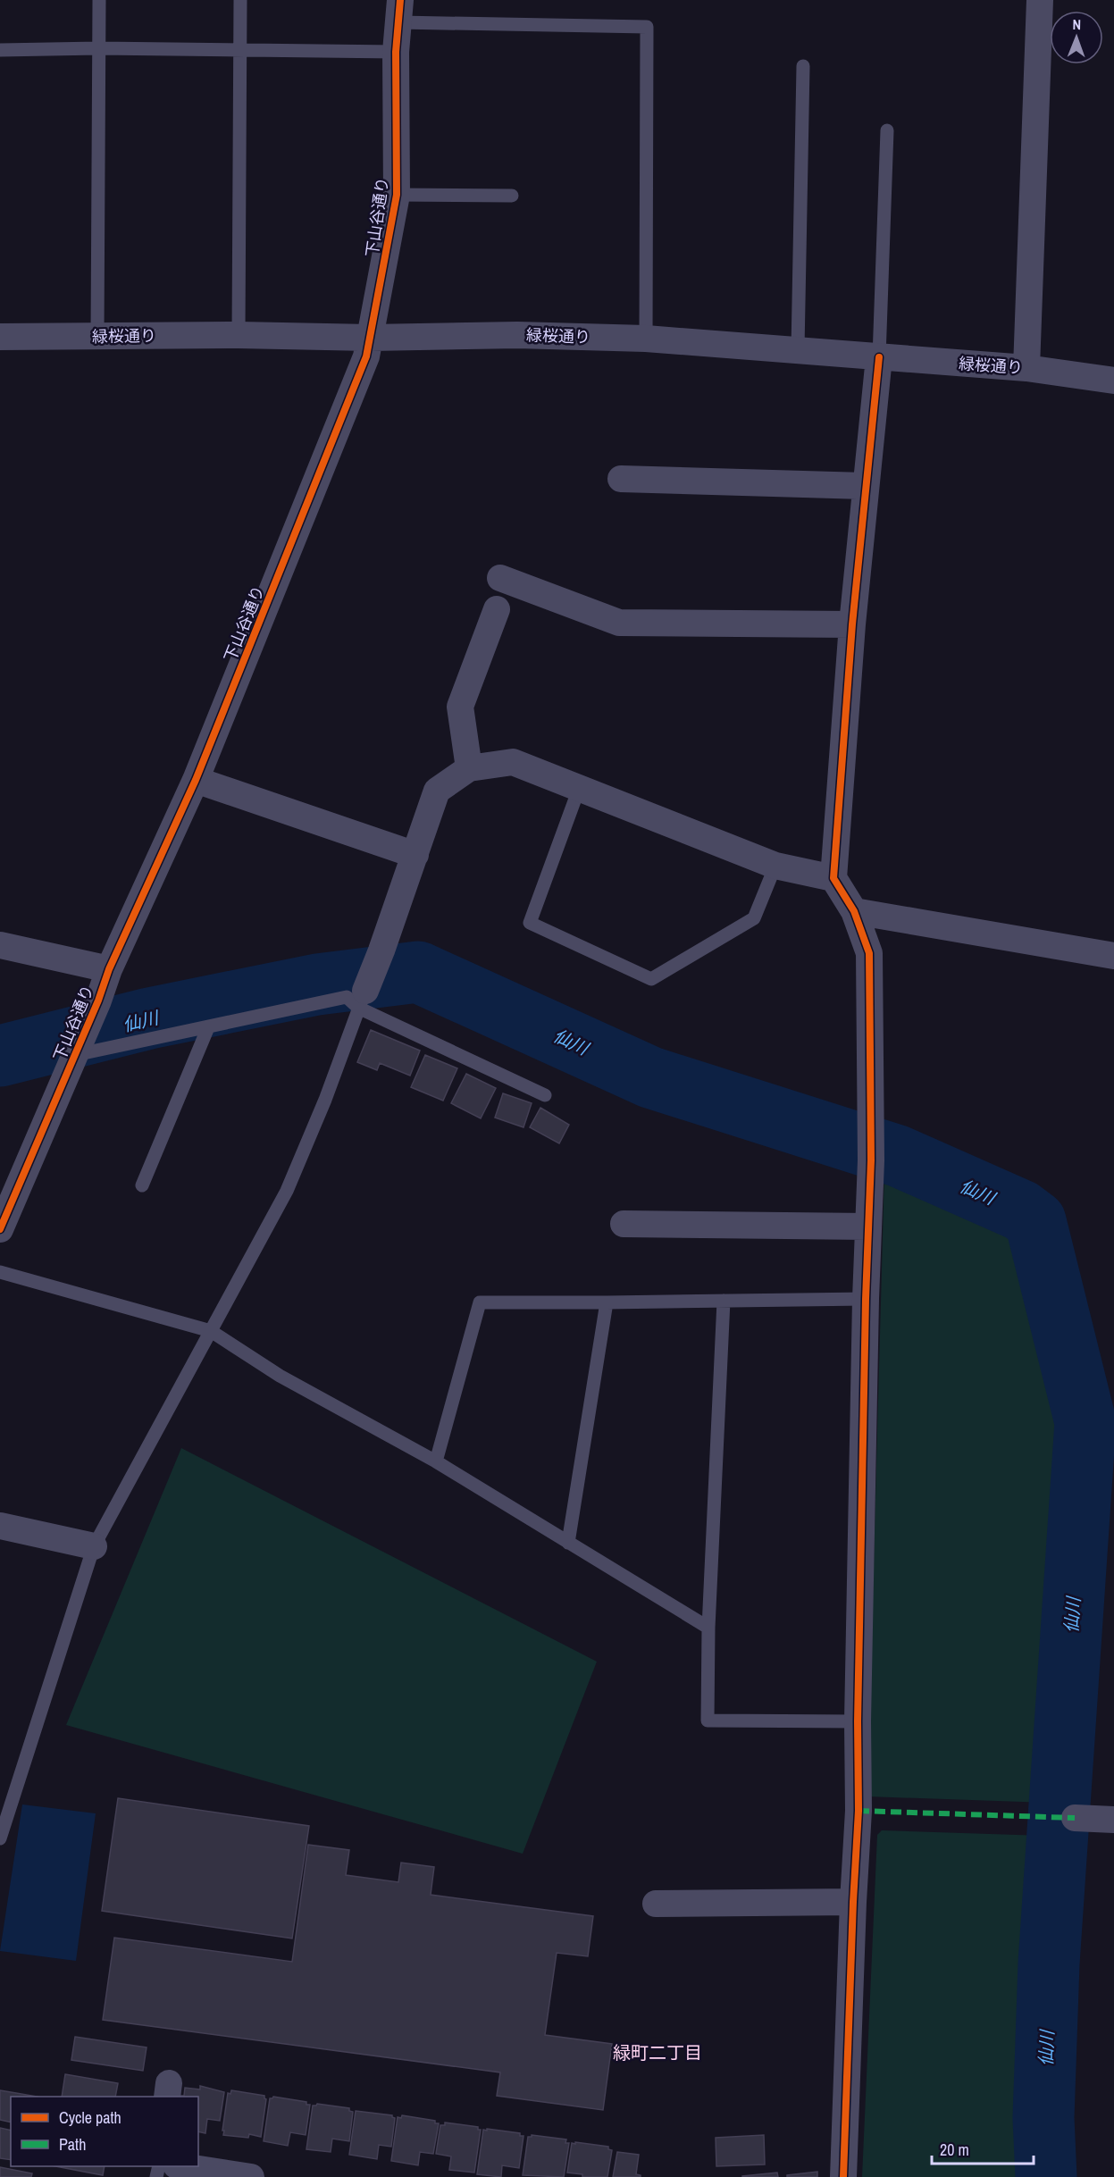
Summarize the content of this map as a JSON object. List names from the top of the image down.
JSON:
{
  "streets": {
    "street": ["下山谷通り", "緑桜通り"]
  },
  "crossings": [
    ["下山谷通り", "緑桜通り"]
  ],
  "districts": ["緑町二丁目"],
  "water": ["仙川"],
  "legend": ["Cycle path", "Path"],
  "scale_bar": "20 m",
  "north": "top"
}
